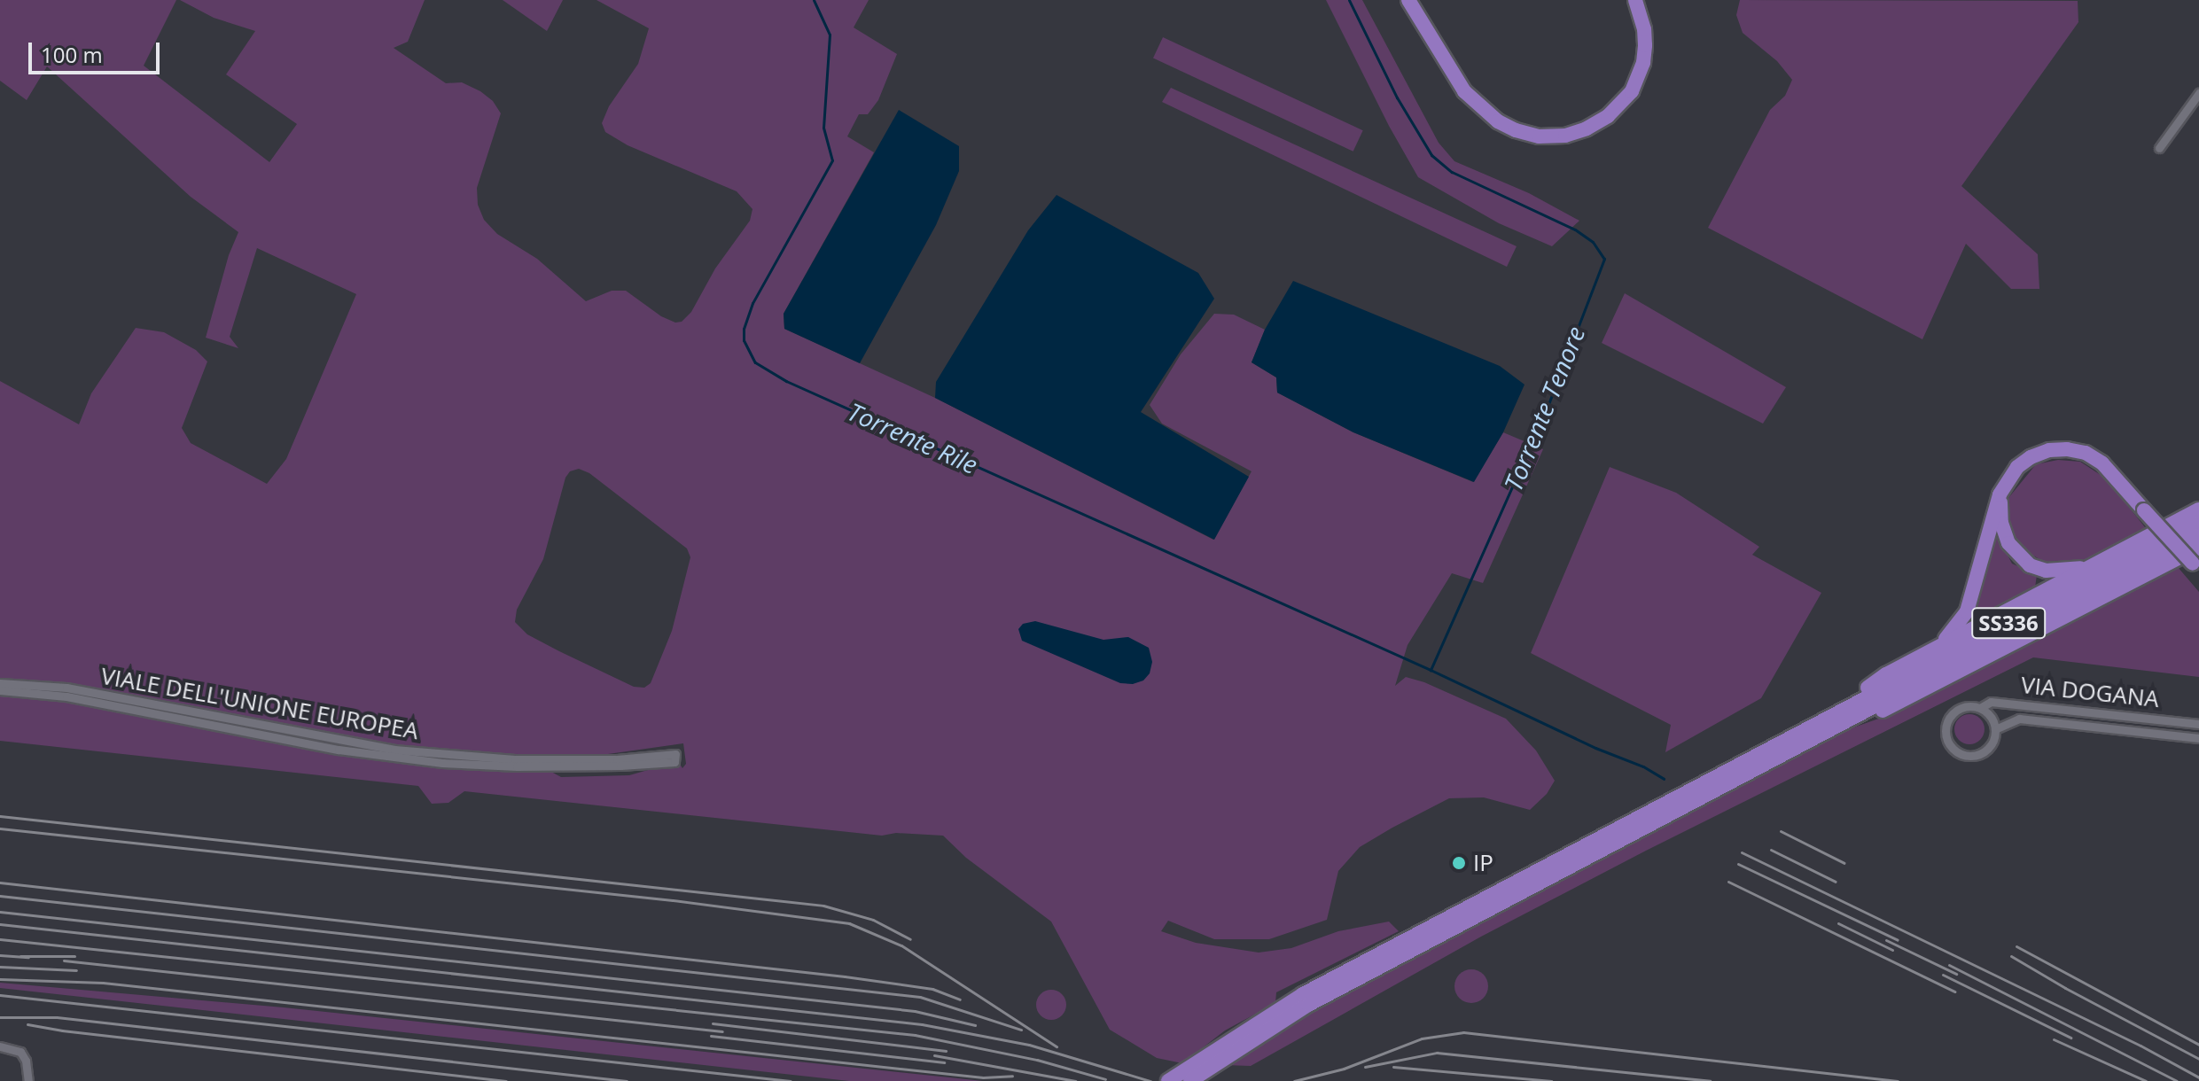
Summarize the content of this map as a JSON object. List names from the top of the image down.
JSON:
{
  "streets": {
    "highway": ["SS336"],
    "street": ["VIA DOGANA", "VIALE DELL'UNIONE EUROPEA"]
  },
  "water": ["Torrente Tenore", "Torrente Rile"],
  "places": ["IP"],
  "scale_bar": "100 m"
}
